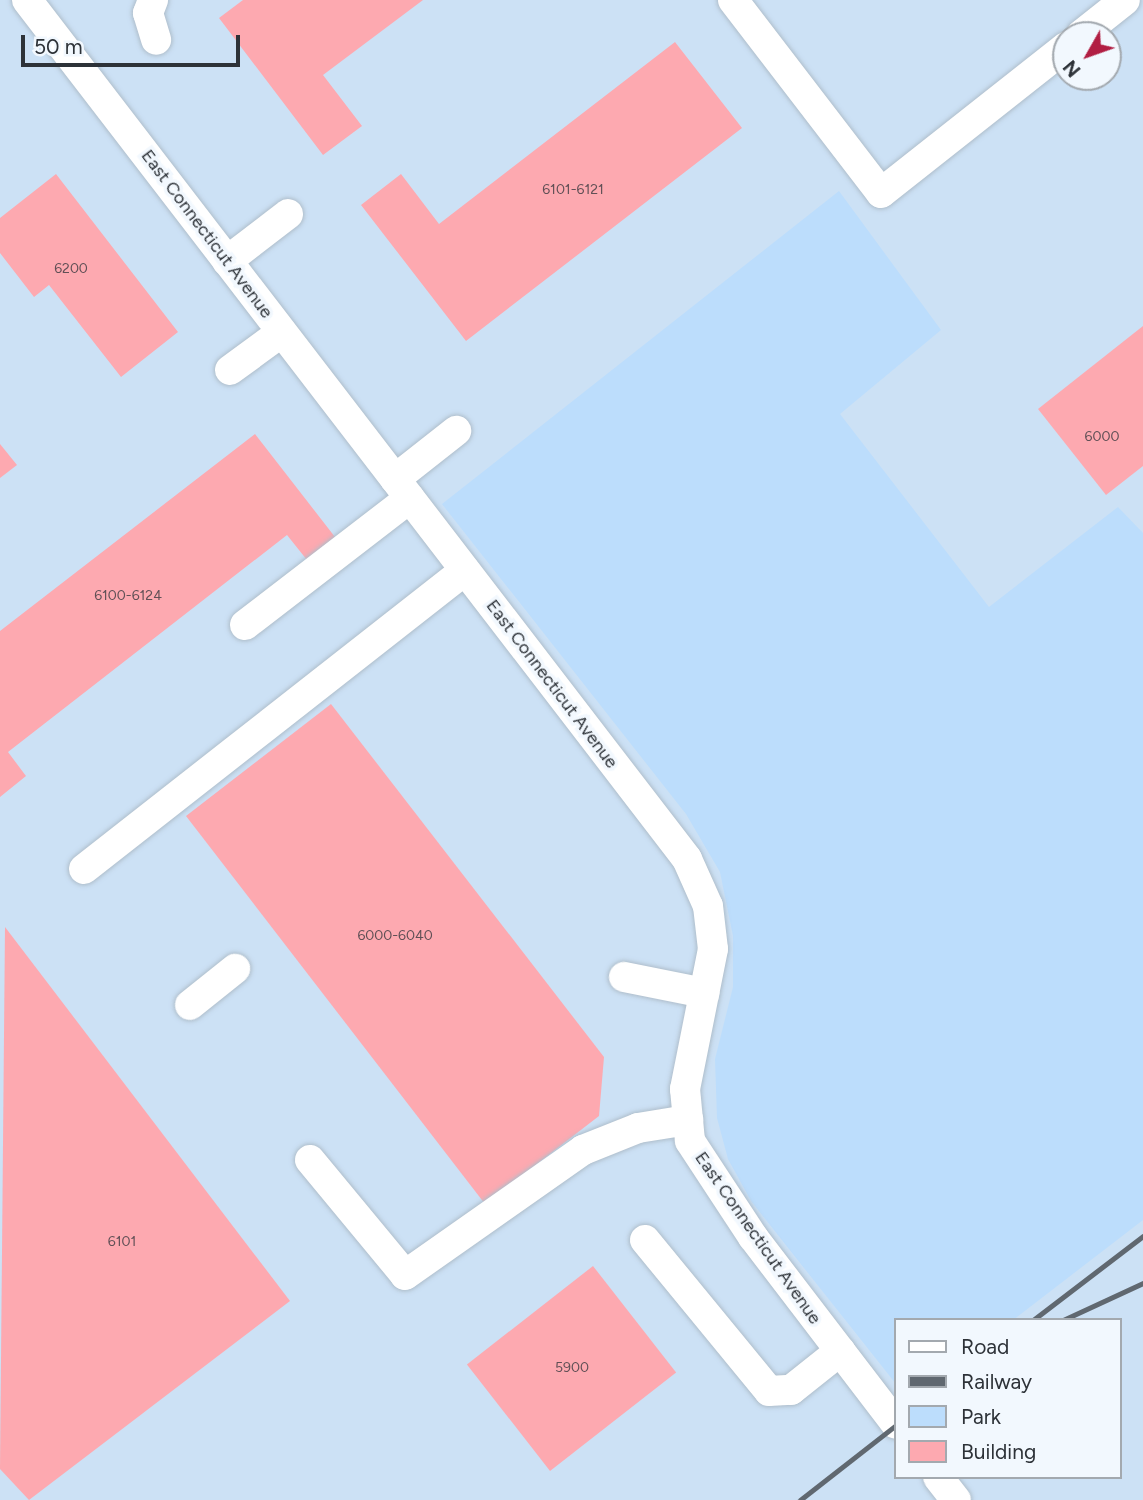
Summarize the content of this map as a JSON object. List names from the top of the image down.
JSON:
{
  "streets": {
    "street": ["East Connecticut Avenue"]
  },
  "house_numbers": [
    "6101-6121",
    "6200",
    "6000",
    "6100-6124",
    "6000-6040",
    "6101",
    "5900"
  ],
  "legend": [
    "Road",
    "Railway",
    "Park",
    "Building"
  ],
  "scale_bar": "50 m",
  "north": "bottom left"
}
